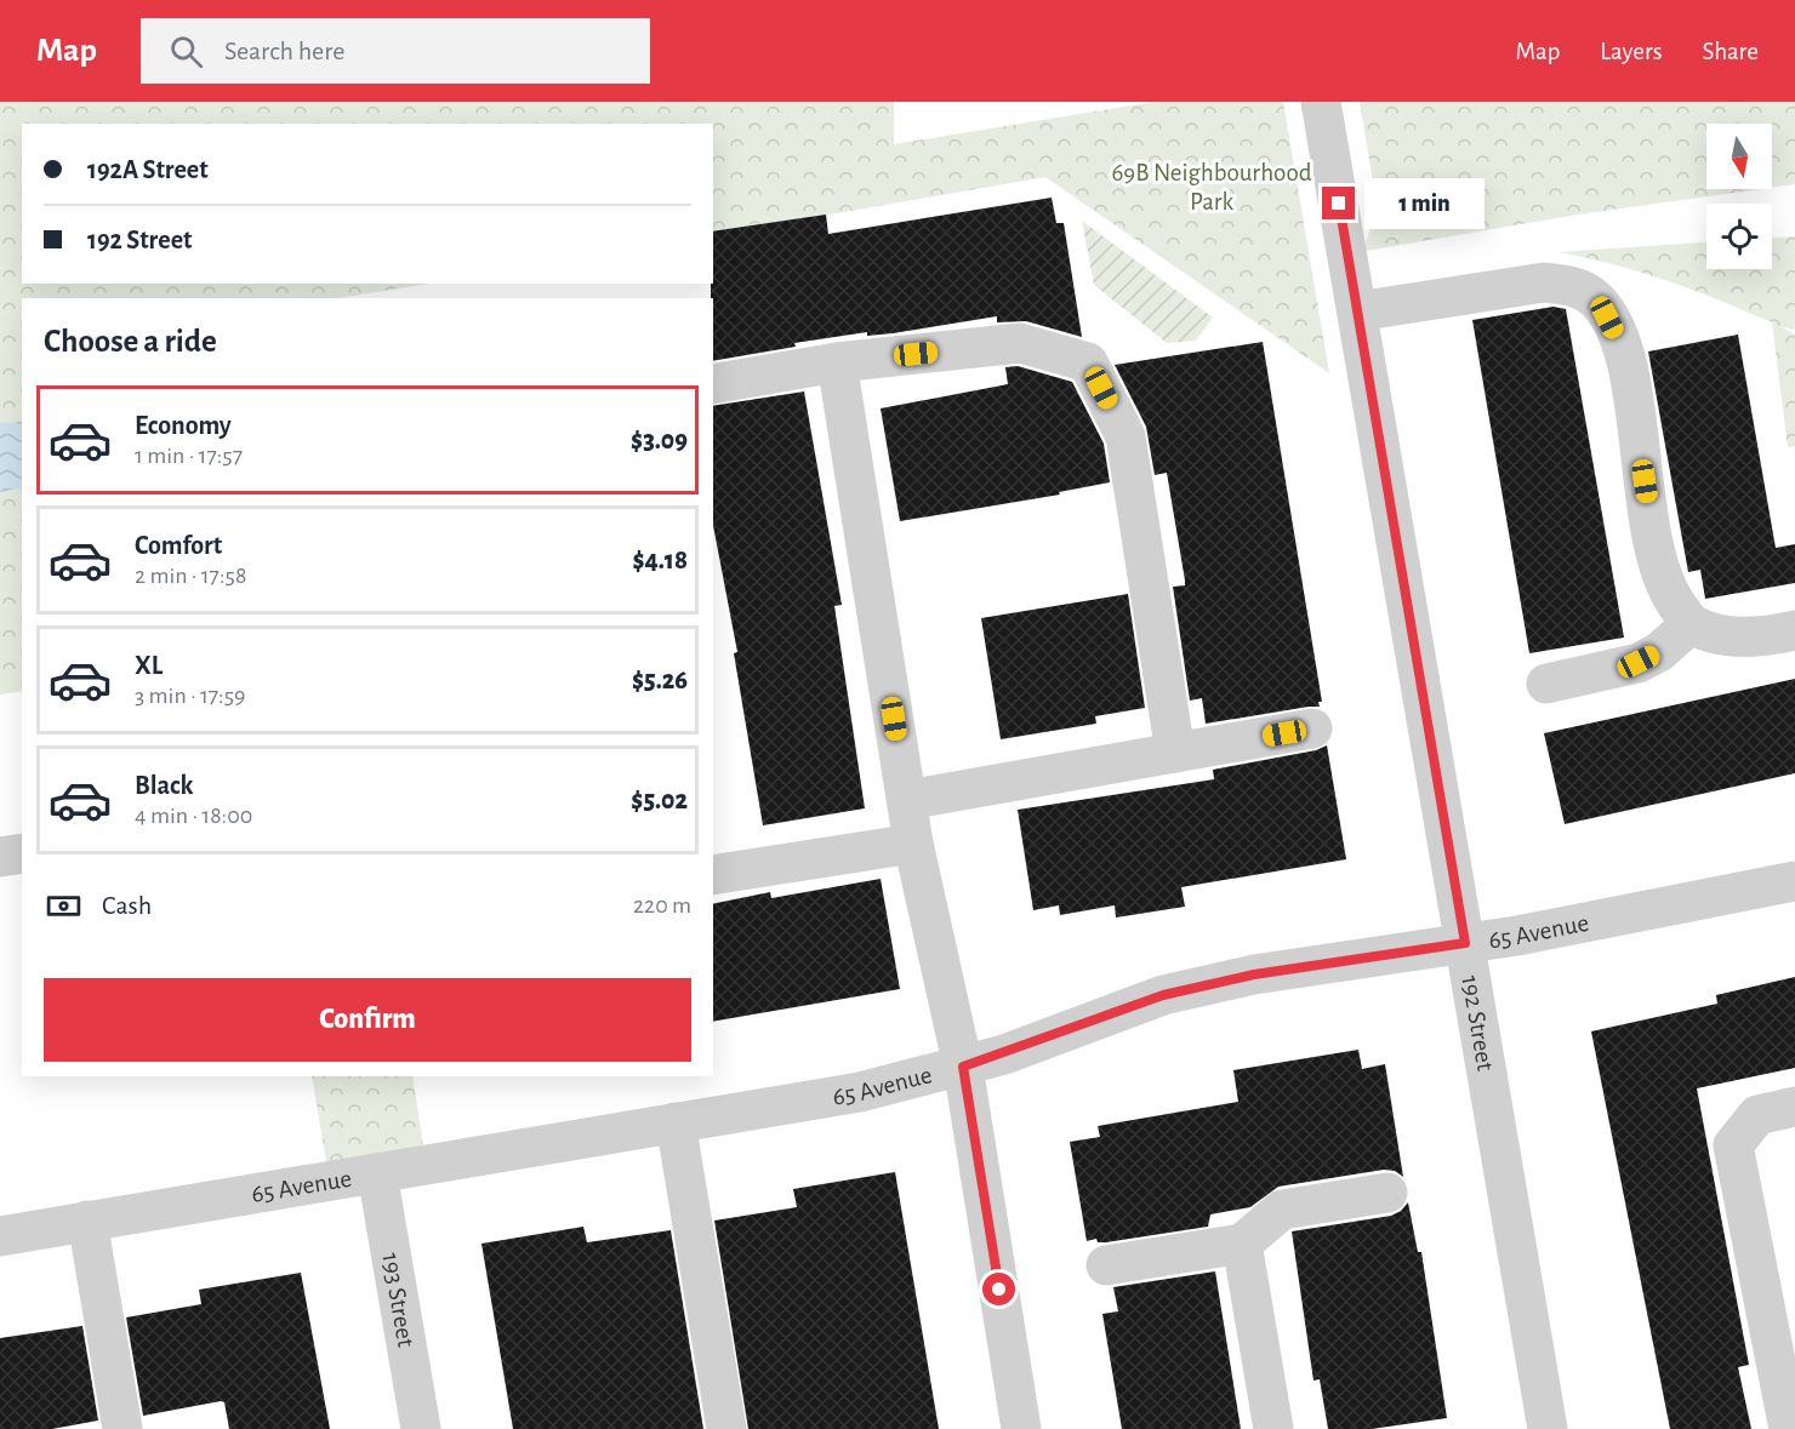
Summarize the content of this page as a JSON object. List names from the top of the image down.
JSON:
{
  "streets": {
    "street": ["65 Avenue", "192 Street", "193 Street"]
  },
  "crossings": [
    ["65 Avenue", "192 Street"],
    ["65 Avenue", "193 Street"]
  ],
  "parks": ["69B Neighbourhood Park"],
  "north": "bottom",
  "page": {
    "header": "Map",
    "search": "Search here",
    "nav": ["Map", "Layers", "Share"],
    "banner": ["192A Street", "192 Street"],
    "bubble": "1 min",
    "heading": "Choose a ride",
    "list": [
      {
        "name": "Economy",
        "note": "1 min · 17:57",
        "value": "$3.09"
      },
      {
        "name": "Comfort",
        "note": "2 min · 17:58",
        "value": "$4.18"
      },
      {
        "name": "XL",
        "note": "3 min · 17:59",
        "value": "$5.26"
      },
      {
        "name": "Black",
        "note": "4 min · 18:00",
        "value": "$5.02"
      }
    ],
    "pay": ["Cash", "220 m"],
    "buttons": "Confirm"
  }
}
